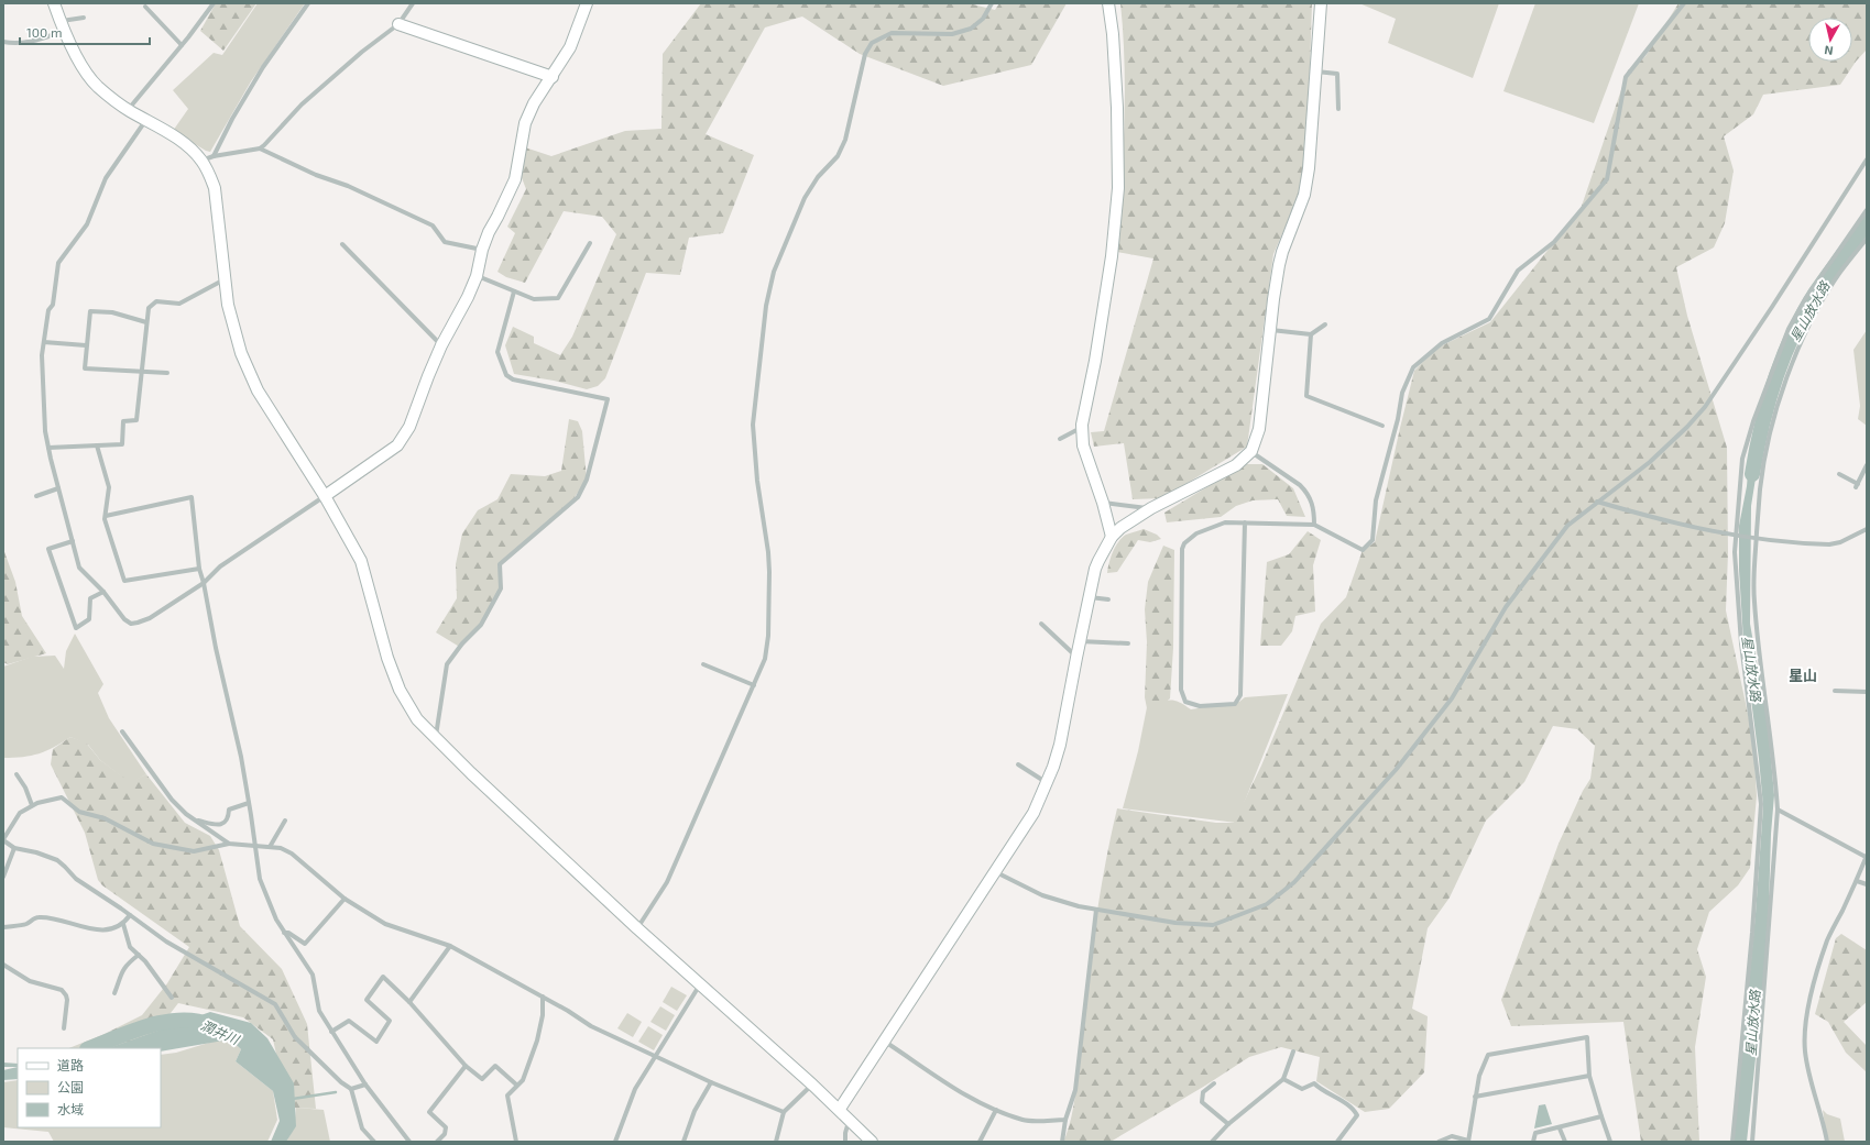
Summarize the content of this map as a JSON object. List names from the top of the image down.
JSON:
{
  "districts": ["星山"],
  "water": ["星山放水路", "潤井川"],
  "legend": ["道路", "公園", "水域"],
  "scale_bar": "100 m",
  "north": "bottom"
}
